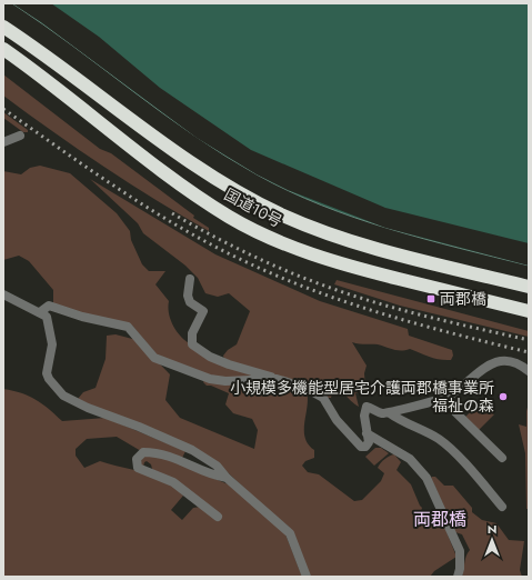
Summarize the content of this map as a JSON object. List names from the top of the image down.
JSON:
{
  "streets": {
    "highway": ["国道10号"]
  },
  "districts": ["両郡橋"],
  "places": {
    "transit": ["両郡橋"],
    "other": ["小規模多機能型居宅介護両郡橋事業所 福祉の森"]
  },
  "north": "top"
}
